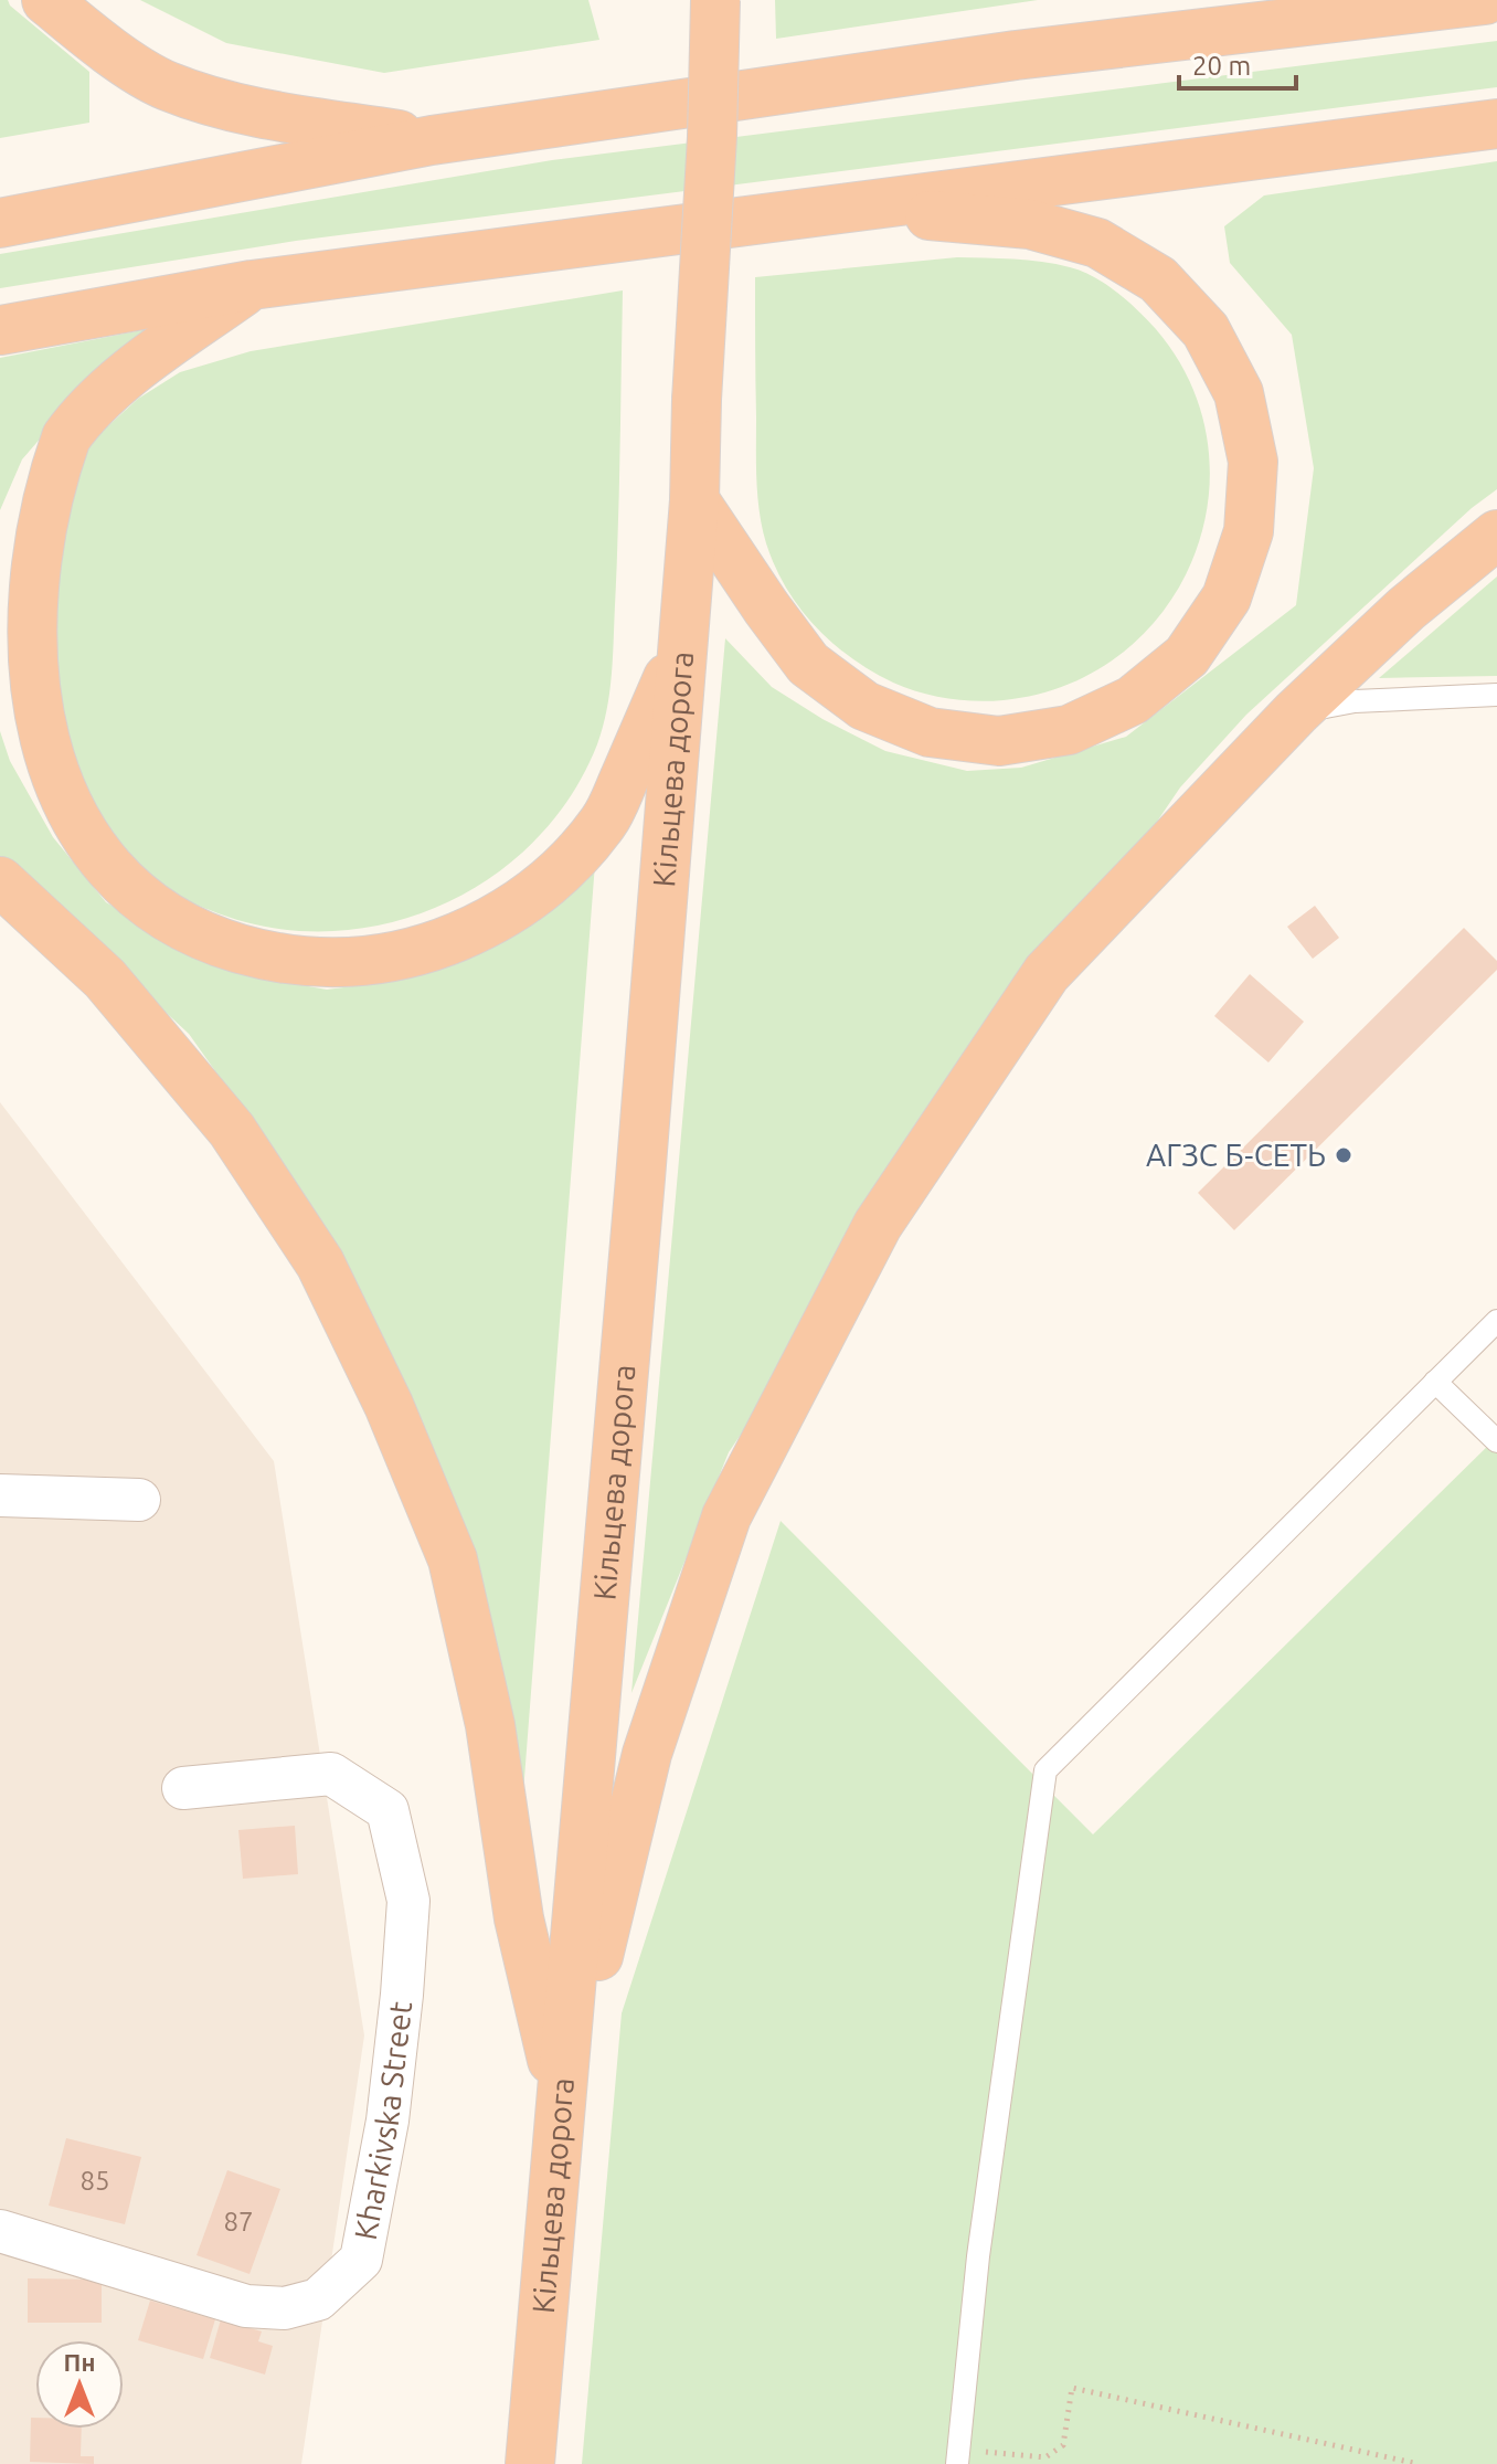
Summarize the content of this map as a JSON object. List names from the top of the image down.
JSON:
{
  "streets": {
    "highway": ["Кільцева дорога"],
    "street": ["Kharkivska Street"]
  },
  "places": ["АГЗС Б-СЕТЬ"],
  "house_numbers": ["85", "87"],
  "scale_bar": "20 m",
  "north": "top"
}
